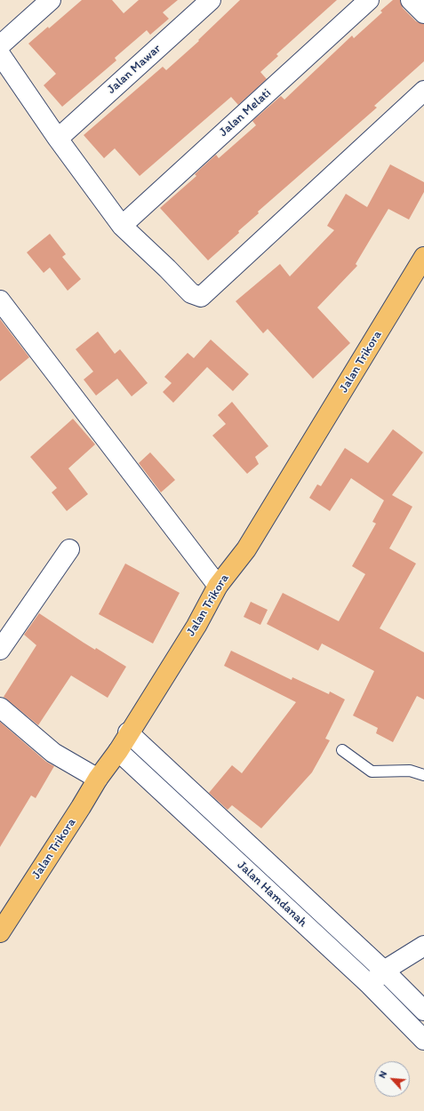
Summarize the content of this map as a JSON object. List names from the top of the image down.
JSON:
{
  "streets": {
    "main road": ["Jalan Trikora"],
    "street": ["Jalan Mawar", "Jalan Melati", "Jalan Hamdanah"]
  },
  "crossings": [
    ["Jalan Trikora", "Jalan Hamdanah"]
  ],
  "north": "top left"
}
